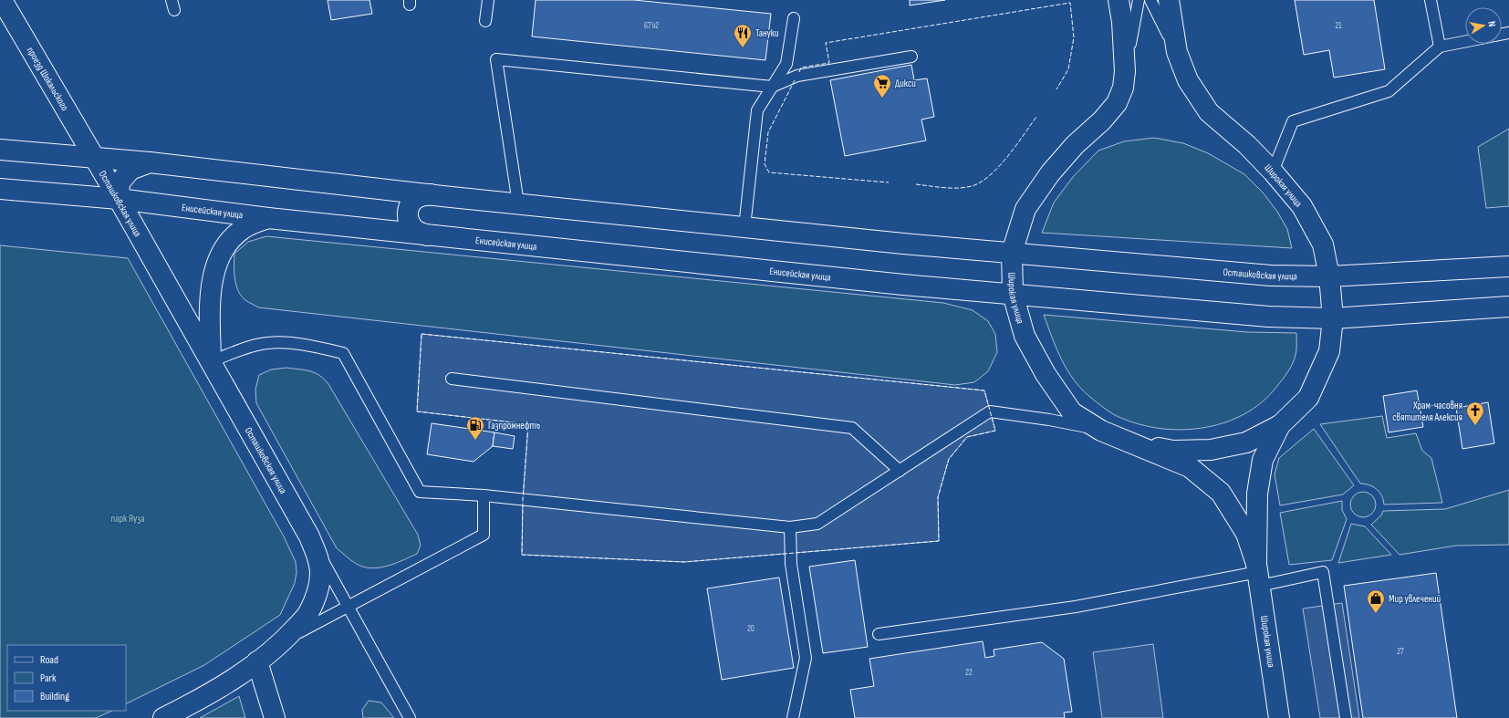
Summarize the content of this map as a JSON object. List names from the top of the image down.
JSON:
{
  "streets": {
    "main road": [
      "проезд Шокальского",
      "Широкая улица",
      "Осташковская улица",
      "Енисейская улица"
    ]
  },
  "crossings": [
    ["проезд Шокальского", "Осташковская улица"],
    ["Широкая улица", "Осташковская улица"],
    ["Широкая улица", "Енисейская улица"],
    ["Осташковская улица", "Енисейская улица"]
  ],
  "parks": ["парк Яуза"],
  "places": {
    "restaurant": ["Тануки"],
    "supermarket": ["Дикси"],
    "church": ["Храм-часовня святителя Алексия"],
    "fuel station": ["Газпромнефть"],
    "shop": ["Мир увлечений"]
  },
  "house_numbers": [
    "67 к2",
    "21",
    "20",
    "27",
    "22"
  ],
  "legend": ["Road", "Park", "Building"],
  "north": "right"
}
